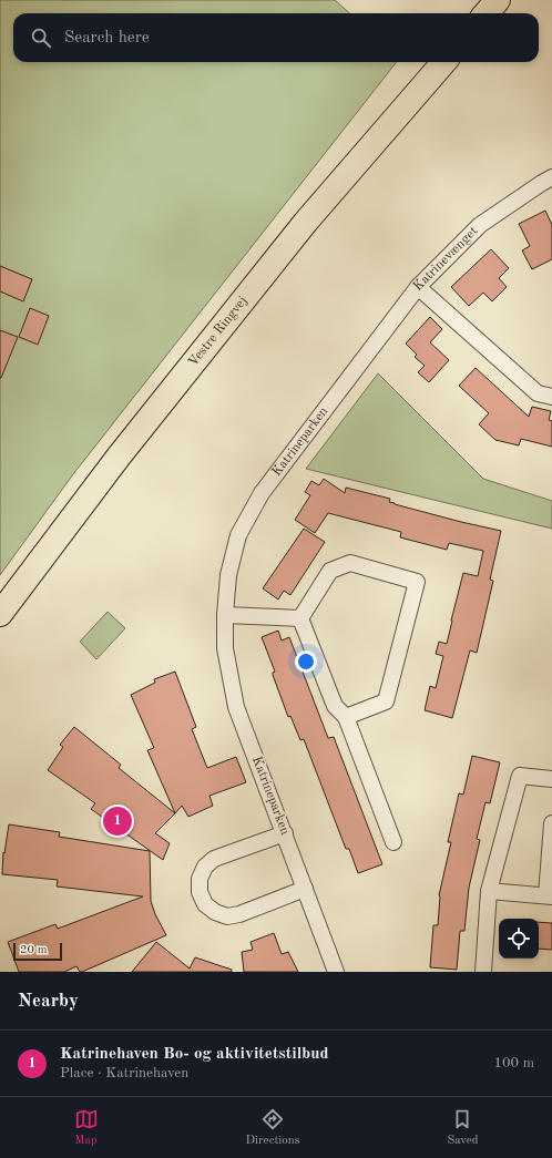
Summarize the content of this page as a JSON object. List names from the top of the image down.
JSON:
{
  "streets": {
    "main road": ["Vestre Ringvej"],
    "street": ["Katrinevænget", "Katrineparken"]
  },
  "crossings": [
    ["Katrinevænget", "Katrineparken"]
  ],
  "scale_bar": "20 m",
  "page": {
    "search": "Search here",
    "pins": "1",
    "scale": "20 m",
    "heading": "Nearby",
    "list": [
      {
        "mark": "1",
        "name": "Katrinehaven Bo- og aktivitetstilbud",
        "note": "Place · Katrinehaven",
        "value": "100 m"
      }
    ],
    "nav": ["Map", "Directions", "Saved"]
  }
}
